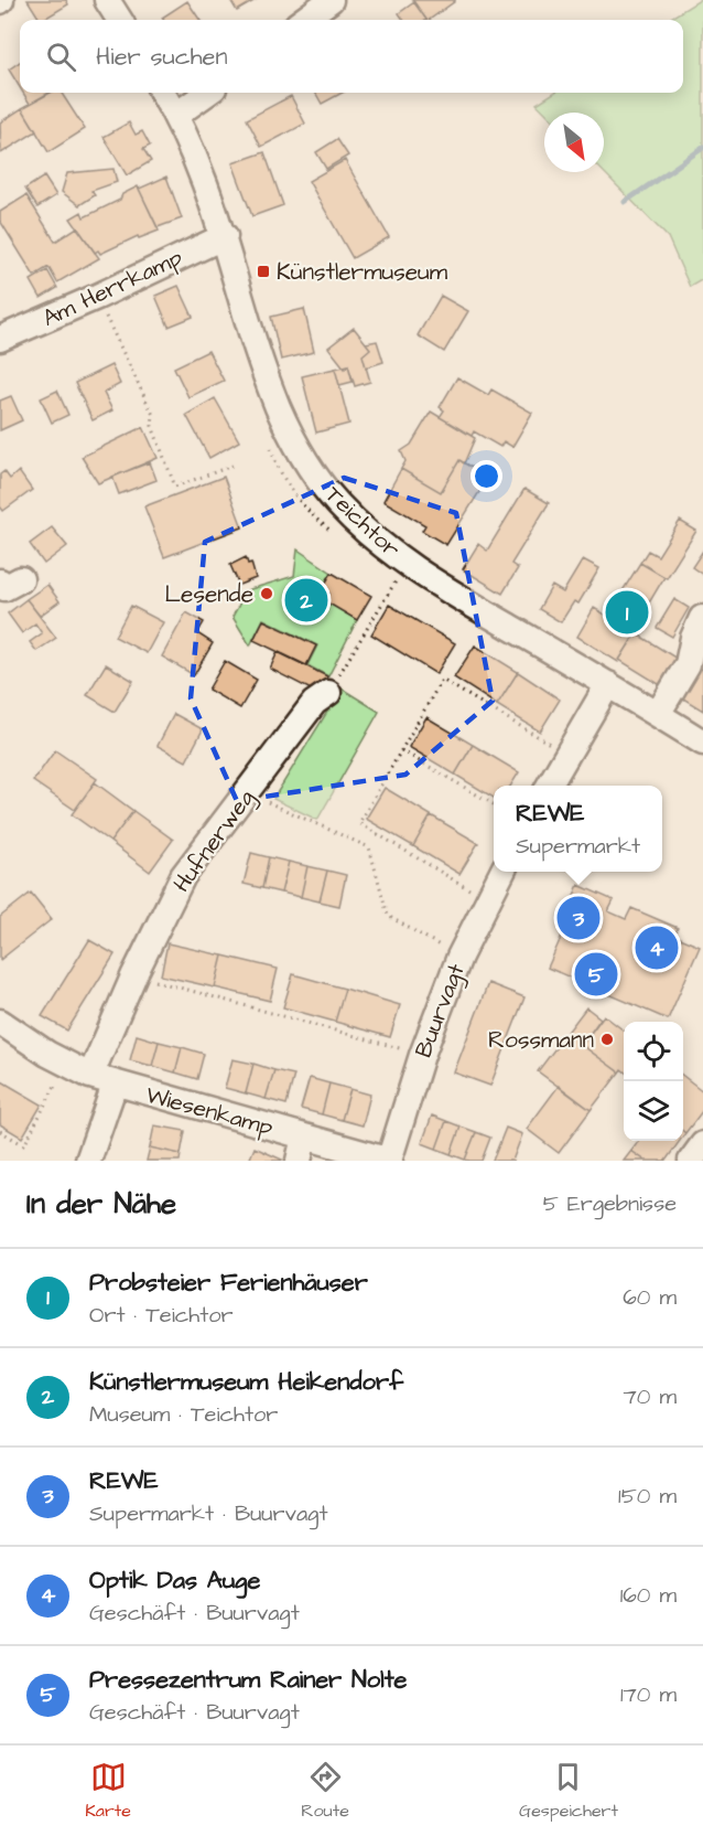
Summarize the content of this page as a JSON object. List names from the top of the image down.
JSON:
{
  "streets": {
    "street": [
      "Am Herrkamp",
      "Teichtor",
      "Hufnerweg",
      "Buurvagt",
      "Wiesenkamp"
    ]
  },
  "crossings": [
    ["Am Herrkamp", "Teichtor"],
    ["Hufnerweg", "Wiesenkamp"],
    ["Buurvagt", "Wiesenkamp"]
  ],
  "places": {
    "transit": ["Künstlermuseum"],
    "other": ["Lesende", "Rossmann"]
  },
  "north": "bottom right",
  "page": {
    "search": "Hier suchen",
    "pins": [
      "2",
      "1",
      "3",
      "4",
      "5"
    ],
    "popup": ["REWE", "Supermarkt"],
    "heading": ["In der Nähe", "5 Ergebnisse"],
    "list": [
      {
        "mark": "1",
        "name": "Probsteier Ferienhäuser",
        "note": "Ort · Teichtor",
        "value": "60 m"
      },
      {
        "mark": "2",
        "name": "Künstlermuseum Heikendorf",
        "note": "Museum · Teichtor",
        "value": "70 m"
      },
      {
        "mark": "3",
        "name": "REWE",
        "note": "Supermarkt · Buurvagt",
        "value": "150 m"
      },
      {
        "mark": "4",
        "name": "Optik Das Auge",
        "note": "Geschäft · Buurvagt",
        "value": "160 m"
      },
      {
        "mark": "5",
        "name": "Pressezentrum Rainer Nolte",
        "note": "Geschäft · Buurvagt",
        "value": "170 m"
      }
    ],
    "nav": ["Karte", "Route", "Gespeichert"]
  }
}
